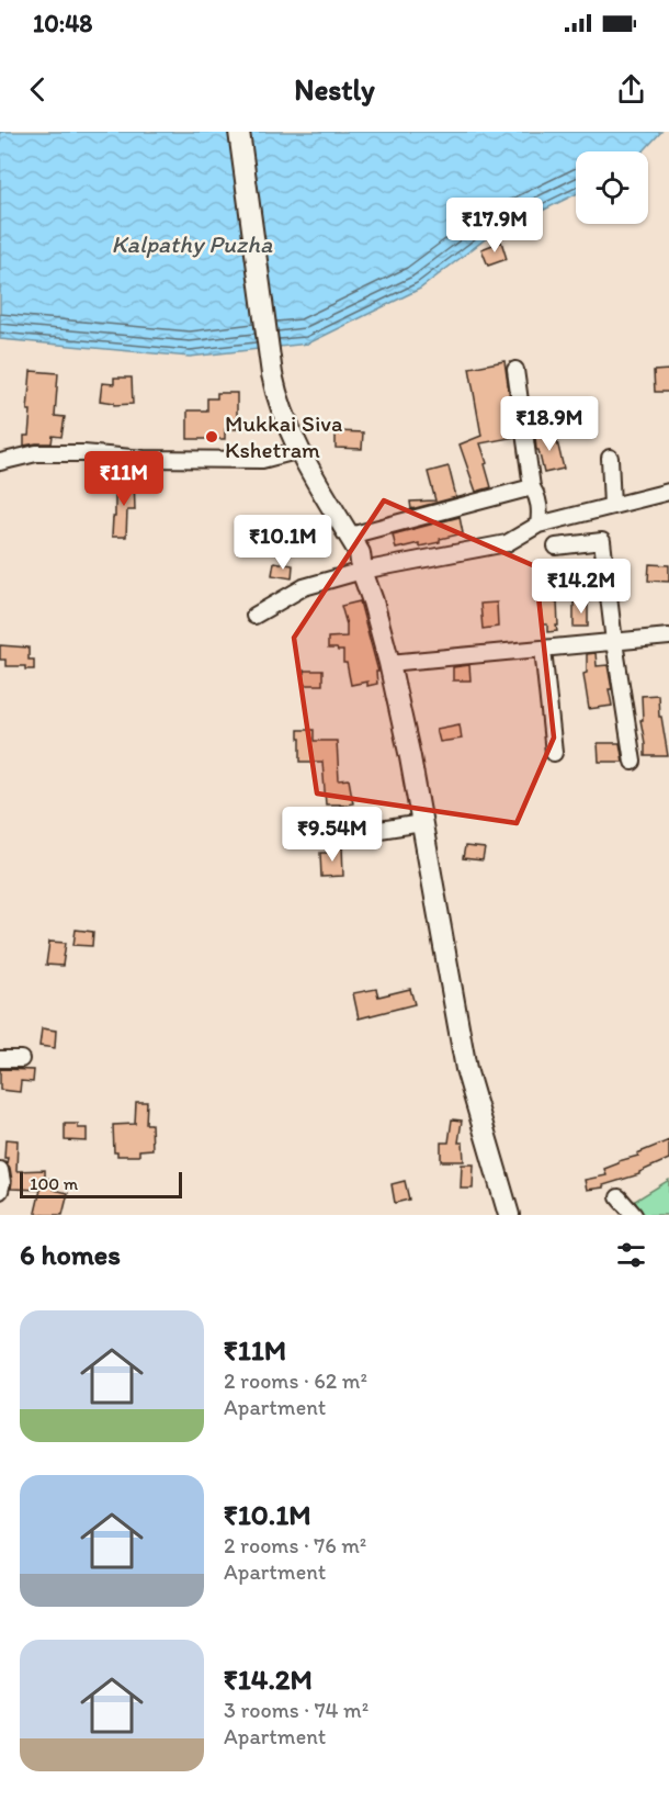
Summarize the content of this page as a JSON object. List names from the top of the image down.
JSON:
{
  "water": ["Kalpathy Puzha"],
  "places": ["Mukkai Siva Kshetram"],
  "scale_bar": "100 m",
  "page": {
    "status": "10:48",
    "header": "Nestly",
    "price": [
      "₹17.9M",
      "₹18.9M",
      "₹11M",
      "₹10.1M",
      "₹14.2M",
      "₹9.54M"
    ],
    "scale": "100 m",
    "heading": "6 homes",
    "list": [
      {
        "name": "₹11M",
        "note": "2 rooms · 62 m² · Apartment"
      },
      {
        "name": "₹10.1M",
        "note": "2 rooms · 76 m² · Apartment"
      },
      {
        "name": "₹14.2M",
        "note": "3 rooms · 74 m² · Apartment"
      }
    ]
  }
}
